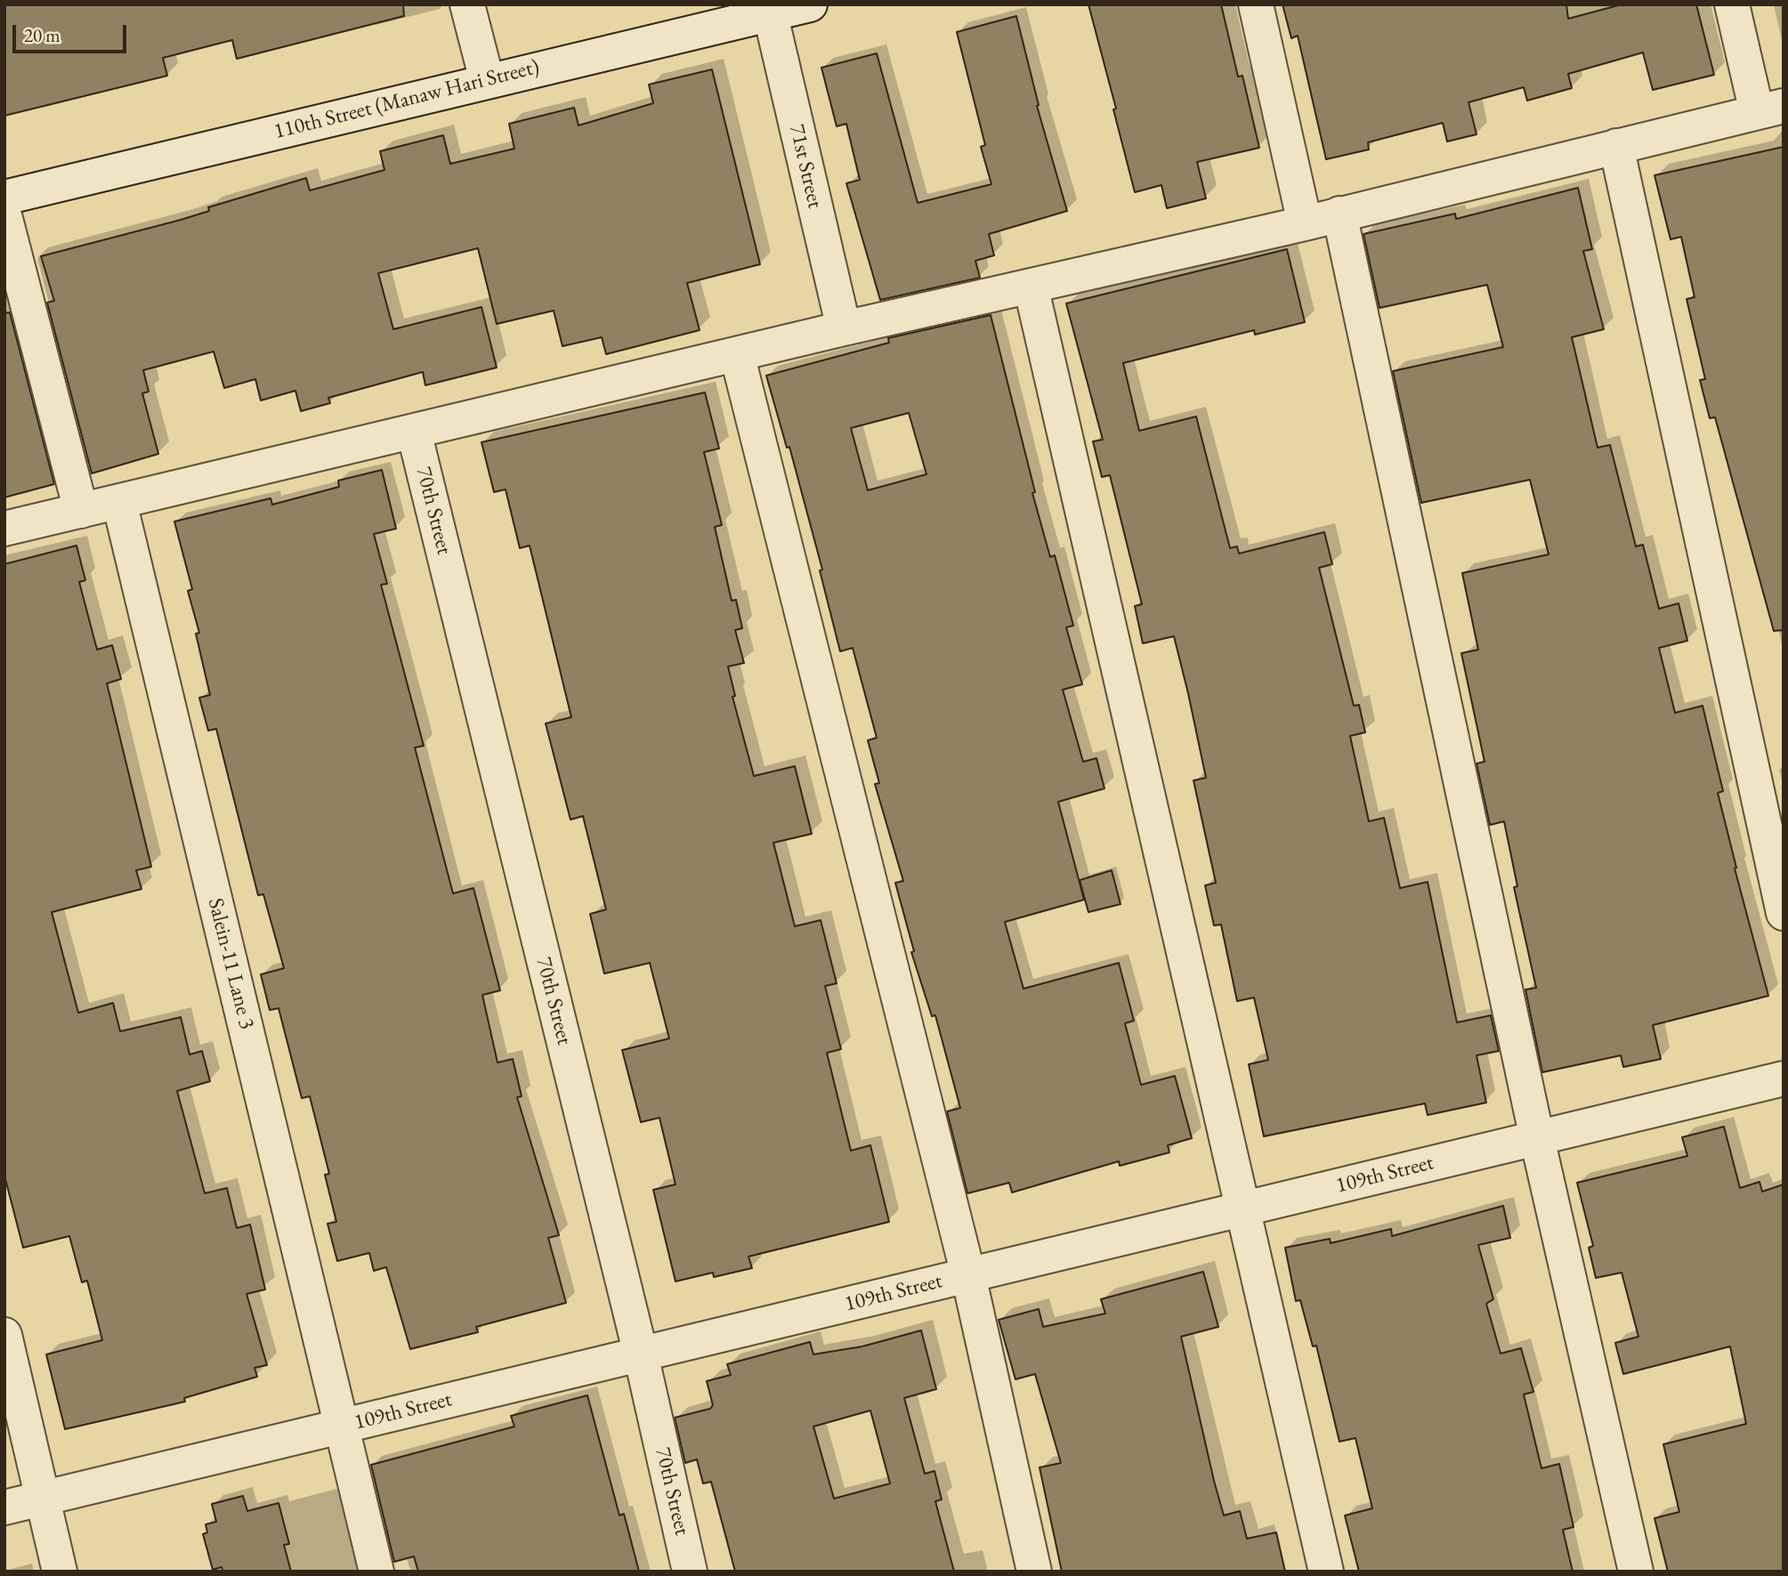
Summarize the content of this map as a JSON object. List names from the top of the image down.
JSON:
{
  "streets": {
    "street": [
      "110th Street (Manaw Hari Street)",
      "71st Street",
      "70th Street",
      "Salein-11 Lane 3",
      "109th Street"
    ]
  },
  "crossings": [
    ["110th Street (Manaw Hari Street)", "71st Street"],
    ["70th Street", "109th Street"],
    ["Salein-11 Lane 3", "109th Street"]
  ],
  "scale_bar": "20 m"
}
